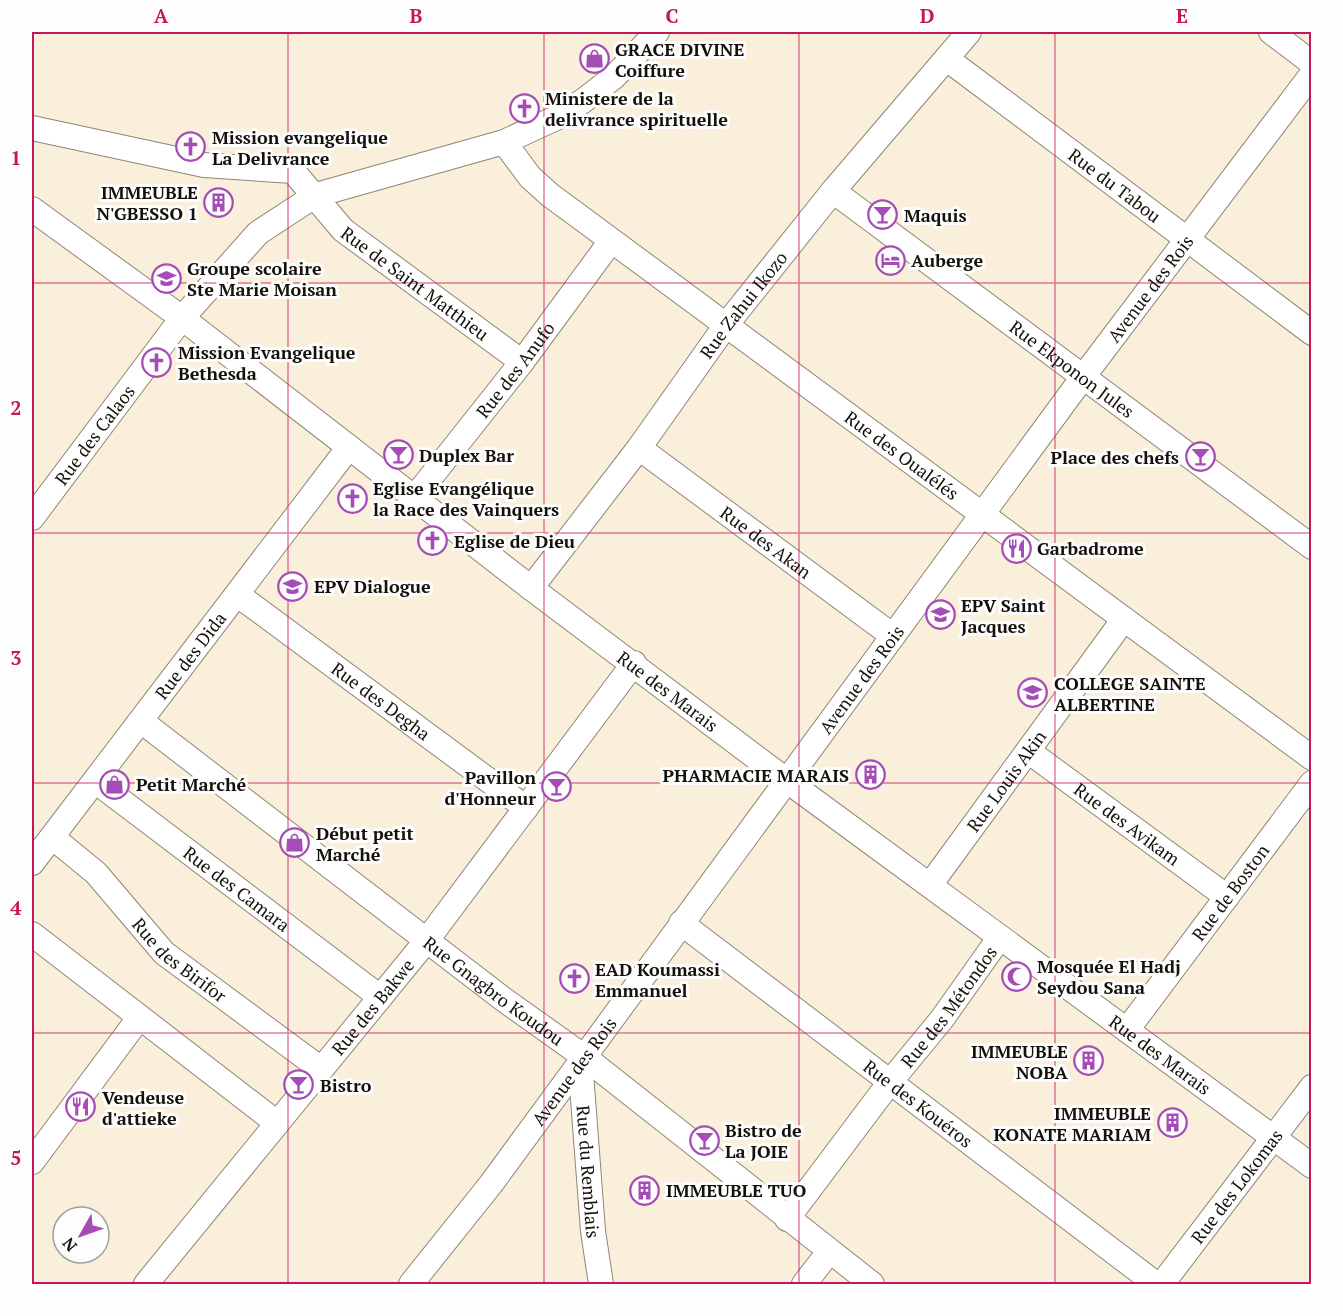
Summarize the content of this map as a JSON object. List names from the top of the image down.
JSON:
{
  "streets": {
    "street": [
      "Rue du Tabou",
      "Rue de Saint Matthieu",
      "Avenue des Rois",
      "Rue Zahui Ikozo",
      "Rue Ekponon Jules",
      "Rue des Anufo",
      "Rue des Calaos",
      "Rue des Oualélés",
      "Rue des Akan",
      "Rue des Dida",
      "Rue des Marais",
      "Rue des Degha",
      "Rue Louis Akin",
      "Rue des Avikam",
      "Rue des Camara",
      "Rue de Boston",
      "Rue des Birifor",
      "Rue Gnagbro Koudou",
      "Rue des Bakwe",
      "Rue des Métondos",
      "Rue des Kouéros",
      "Rue du Remblais",
      "Rue des Lokomas"
    ]
  },
  "crossings": [
    ["Rue du Tabou", "Avenue des Rois"],
    ["Rue du Tabou", "Rue Zahui Ikozo"],
    ["Rue de Saint Matthieu", "Rue des Anufo"],
    ["Rue de Saint Matthieu", "Rue des Calaos"],
    ["Avenue des Rois", "Rue Ekponon Jules"],
    ["Avenue des Rois", "Rue des Oualélés"],
    ["Avenue des Rois", "Rue des Akan"],
    ["Avenue des Rois", "Rue des Marais"],
    ["Avenue des Rois", "Rue Gnagbro Koudou"],
    ["Avenue des Rois", "Rue des Kouéros"],
    ["Avenue des Rois", "Rue du Remblais"],
    ["Rue Zahui Ikozo", "Rue Ekponon Jules"],
    ["Rue Zahui Ikozo", "Rue des Oualélés"],
    ["Rue Zahui Ikozo", "Rue des Akan"],
    ["Rue Zahui Ikozo", "Rue des Marais"],
    ["Rue des Anufo", "Rue des Oualélés"],
    ["Rue des Anufo", "Rue des Marais"],
    ["Rue des Calaos", "Rue des Oualélés"],
    ["Rue des Calaos", "Rue des Marais"],
    ["Rue des Oualélés", "Rue Louis Akin"],
    ["Rue des Dida", "Rue des Marais"],
    ["Rue des Dida", "Rue des Degha"],
    ["Rue des Dida", "Rue des Camara"],
    ["Rue des Dida", "Rue des Birifor"],
    ["Rue des Dida", "Rue Gnagbro Koudou"],
    ["Rue des Marais", "Rue Louis Akin"],
    ["Rue des Marais", "Rue de Boston"],
    ["Rue des Marais", "Rue des Bakwe"],
    ["Rue des Marais", "Rue des Métondos"],
    ["Rue des Marais", "Rue des Lokomas"],
    ["Rue des Degha", "Rue des Bakwe"],
    ["Rue Louis Akin", "Rue des Avikam"],
    ["Rue des Avikam", "Rue de Boston"],
    ["Rue des Camara", "Rue des Bakwe"],
    ["Rue des Birifor", "Rue des Bakwe"],
    ["Rue Gnagbro Koudou", "Rue des Bakwe"],
    ["Rue Gnagbro Koudou", "Rue des Métondos"],
    ["Rue Gnagbro Koudou", "Rue du Remblais"],
    ["Rue des Métondos", "Rue des Kouéros"]
  ],
  "places": {
    "shop": ["GRACE DIVINE Coiffure", "Petit Marché", "Début petit Marché"],
    "church": [
      "Ministere de la delivrance spirituelle",
      "Mission evangelique La Delivrance",
      "Mission Evangelique Bethesda",
      "Eglise Evangélique la Race des Vainquers",
      "Eglise de Dieu",
      "EAD Koumassi Emmanuel"
    ],
    "building": [
      "IMMEUBLE N'GBESSO 1",
      "PHARMACIE MARAIS",
      "IMMEUBLE NOBA",
      "IMMEUBLE KONATE MARIAM",
      "IMMEUBLE TUO"
    ],
    "bar": [
      "Maquis",
      "Duplex Bar",
      "Place des chefs",
      "Pavillon d'Honneur",
      "Bistro",
      "Bistro de La JOIE"
    ],
    "hotel": ["Auberge"],
    "school or university": [
      "Groupe scolaire Ste Marie Moisan",
      "EPV Dialogue",
      "EPV Saint Jacques",
      "COLLEGE SAINTE ALBERTINE"
    ],
    "restaurant": ["Garbadrome", "Vendeuse d'attieke"],
    "mosque": ["Mosquée El Hadj Seydou Sana"]
  },
  "north": "bottom left",
  "grid": {
    "columns": [
      "A",
      "B",
      "C",
      "D",
      "E"
    ],
    "rows": [
      "1",
      "2",
      "3",
      "4",
      "5"
    ]
  }
}
